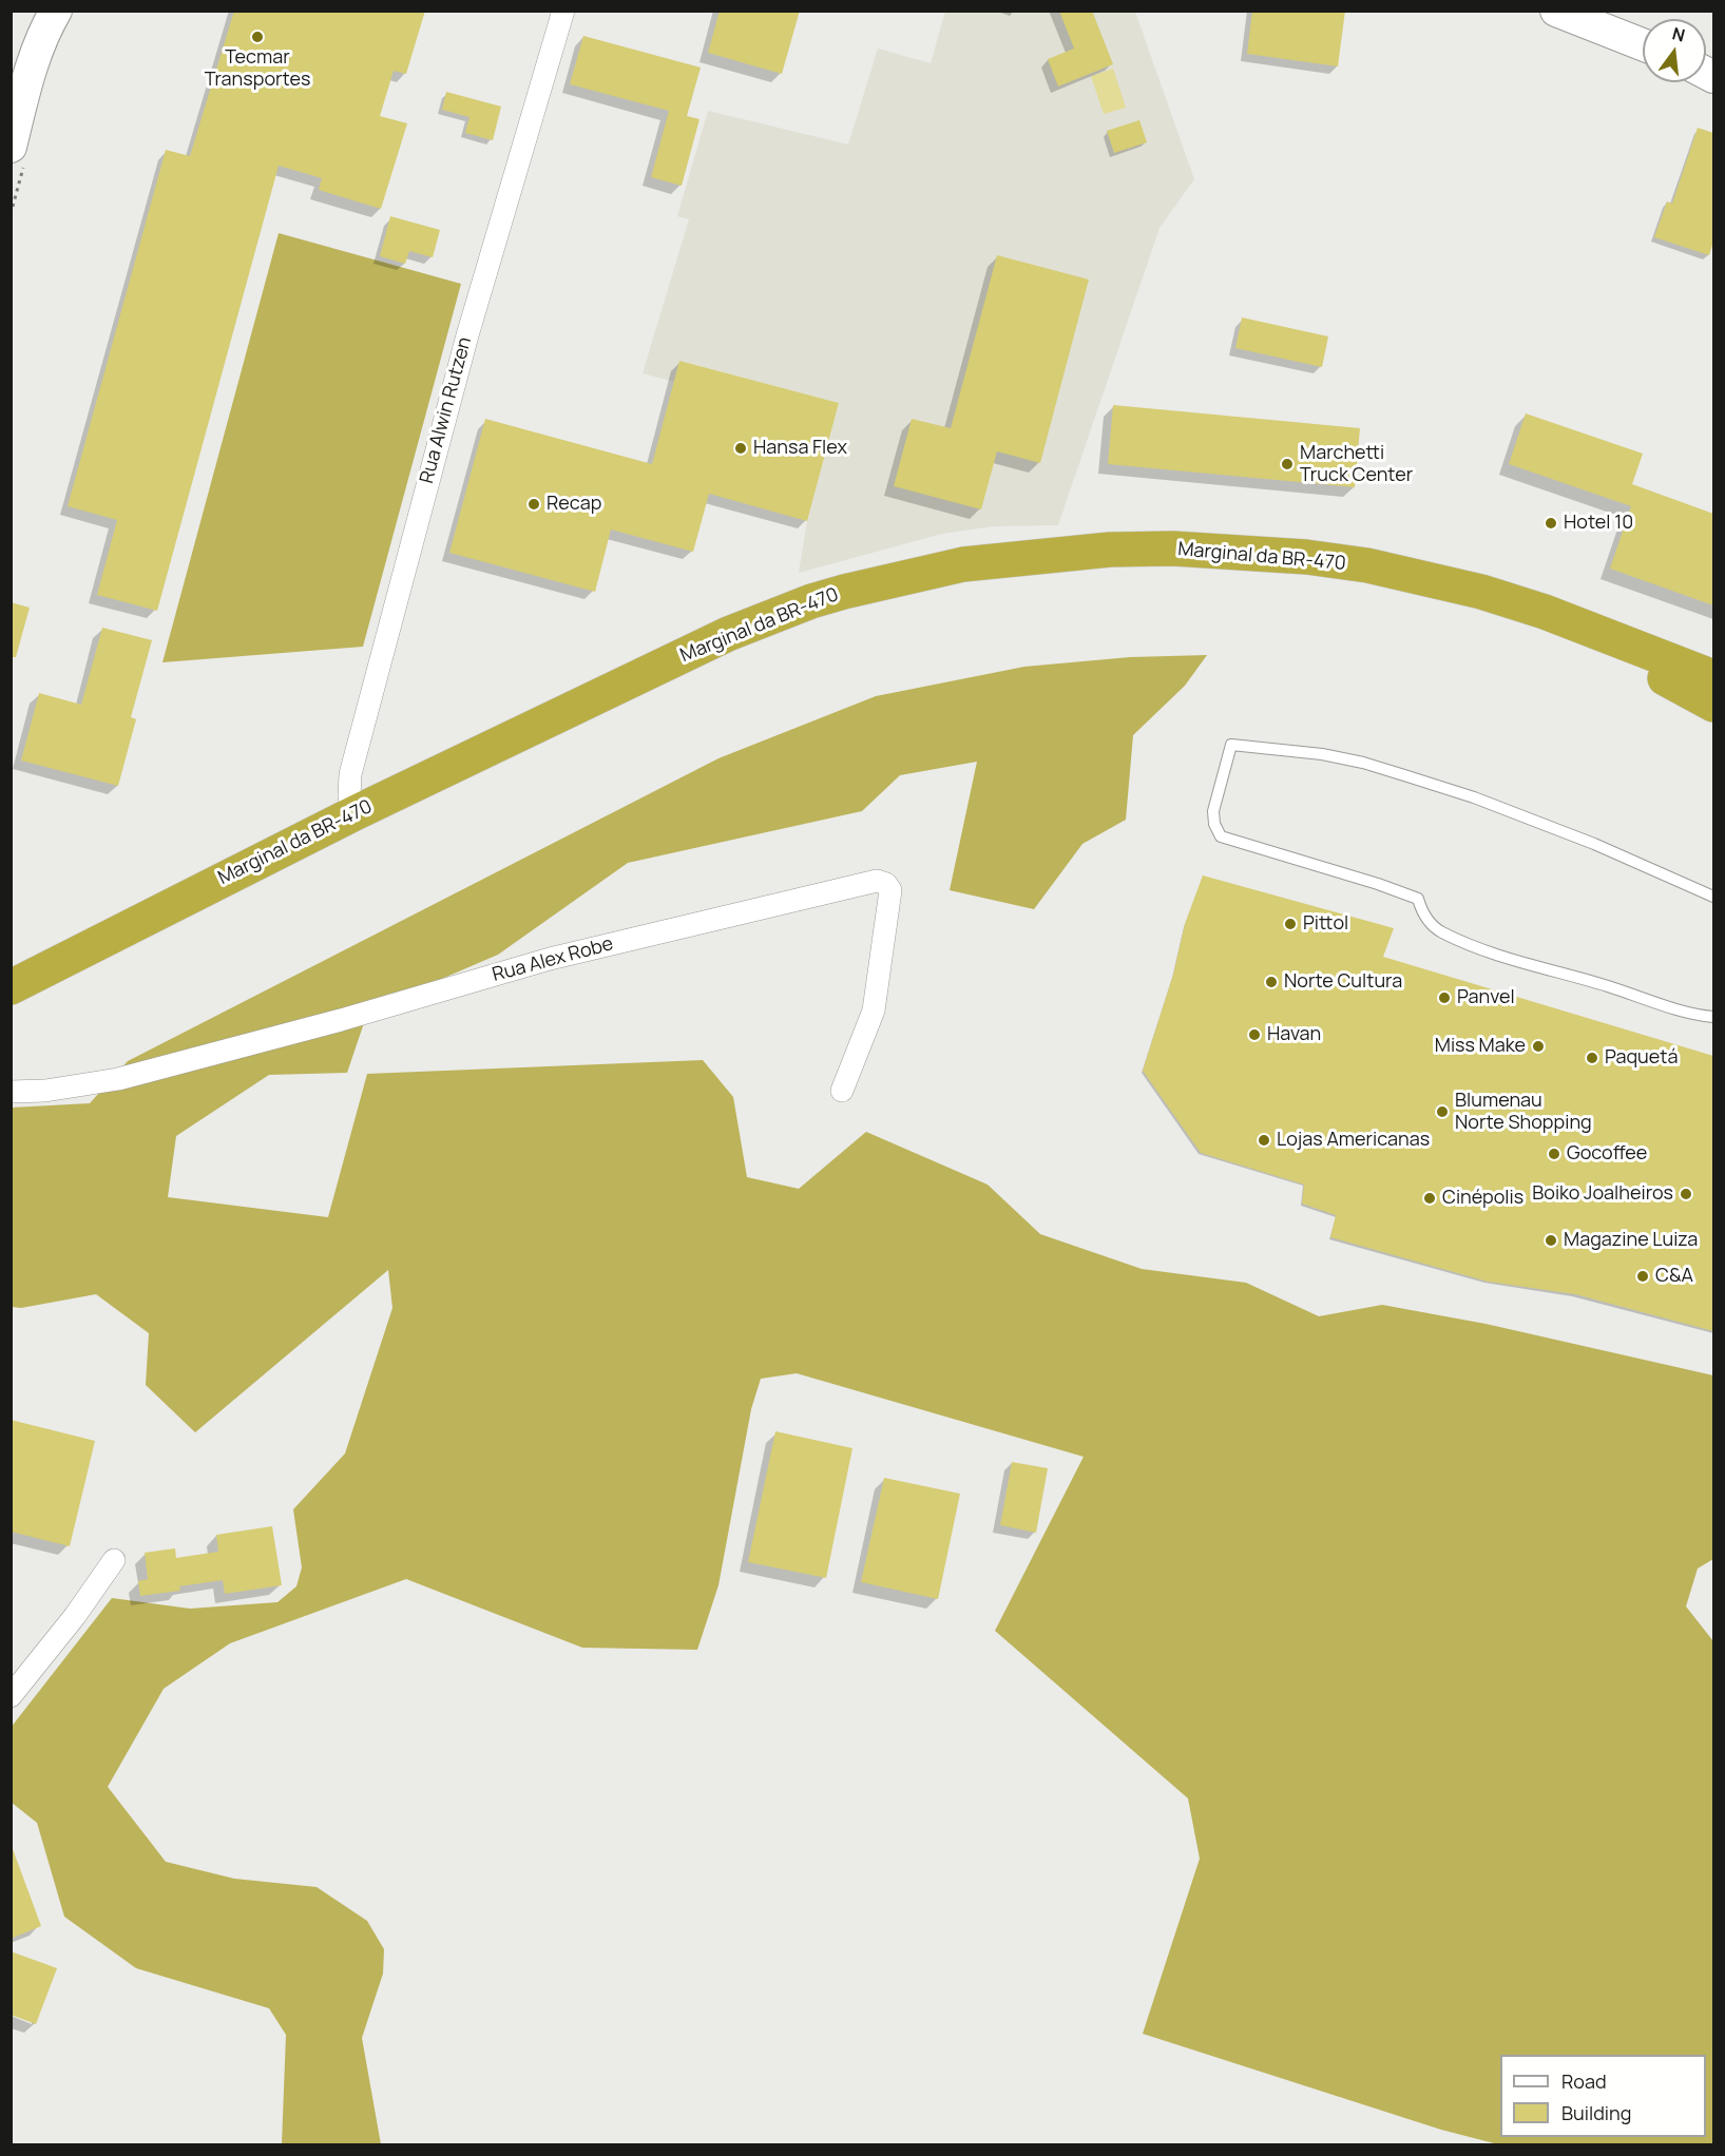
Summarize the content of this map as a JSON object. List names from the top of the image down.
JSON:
{
  "streets": {
    "highway": ["Marginal da BR-470"],
    "street": ["Rua Alwin Rutzen", "Rua Alex Robe"]
  },
  "crossings": [
    ["Rua Alwin Rutzen", "Marginal da BR-470"]
  ],
  "places": [
    "Tecmar Transportes",
    "Hansa Flex",
    "Marchetti Truck Center",
    "Recap",
    "Hotel 10",
    "Pittol",
    "Norte Cultura",
    "Panvel",
    "Havan",
    "Miss Make",
    "Paquetá",
    "Blumenau Norte Shopping",
    "Lojas Americanas",
    "Gocoffee",
    "Boiko Joalheiros",
    "Cinépolis",
    "Magazine Luiza",
    "C&A"
  ],
  "legend": ["Road", "Building"],
  "north": "top"
}
